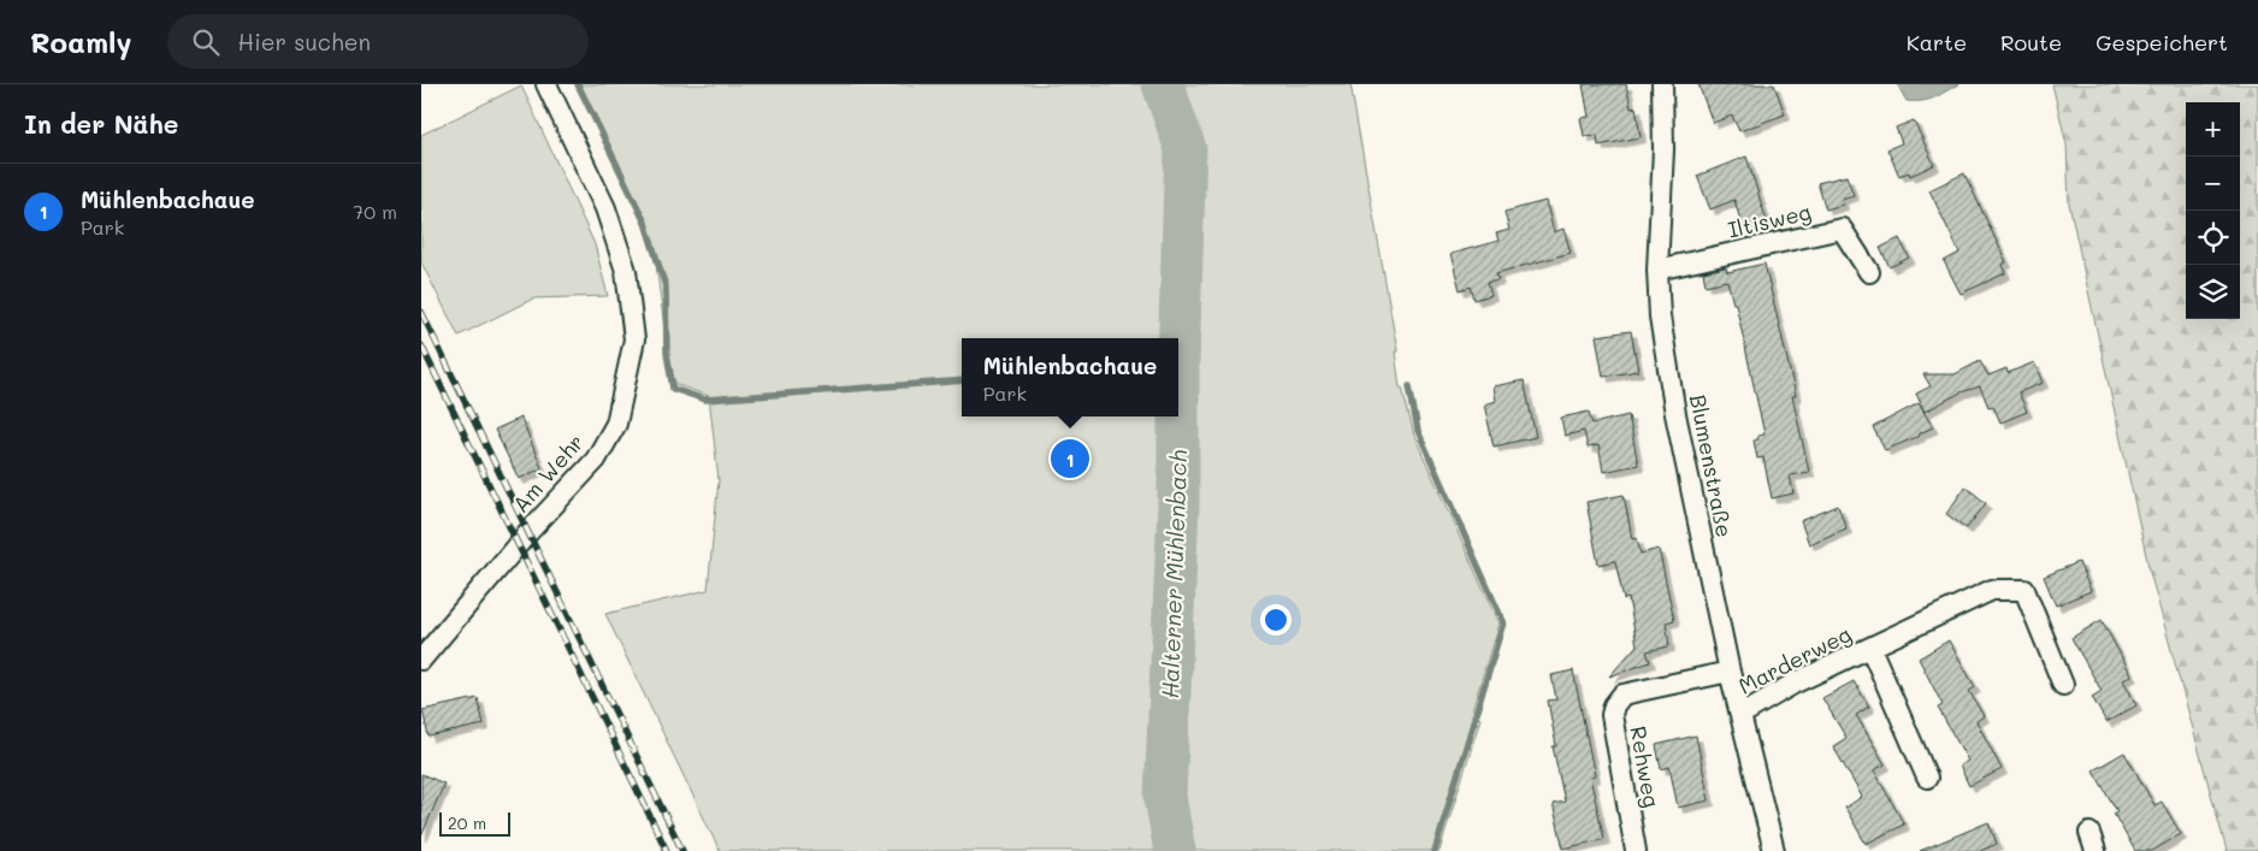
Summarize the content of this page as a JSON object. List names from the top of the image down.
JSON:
{
  "streets": {
    "street": [
      "Iltisweg",
      "Blumenstraße",
      "Am Wehr",
      "Marderweg",
      "Rehweg"
    ]
  },
  "crossings": [
    ["Iltisweg", "Blumenstraße"],
    ["Blumenstraße", "Marderweg"],
    ["Blumenstraße", "Rehweg"]
  ],
  "water": ["Halterner Mühlenbach"],
  "scale_bar": "20 m",
  "page": {
    "header": "Roamly",
    "search": "Hier suchen",
    "nav": ["Karte", "Route", "Gespeichert"],
    "heading": "In der Nähe",
    "map_buttons": ["+", "−"],
    "list": [
      {
        "mark": "1",
        "name": "Mühlenbachaue",
        "note": "Park",
        "value": "70 m"
      }
    ],
    "popup": ["Mühlenbachaue", "Park"],
    "pins": "1",
    "scale": "20 m"
  }
}
